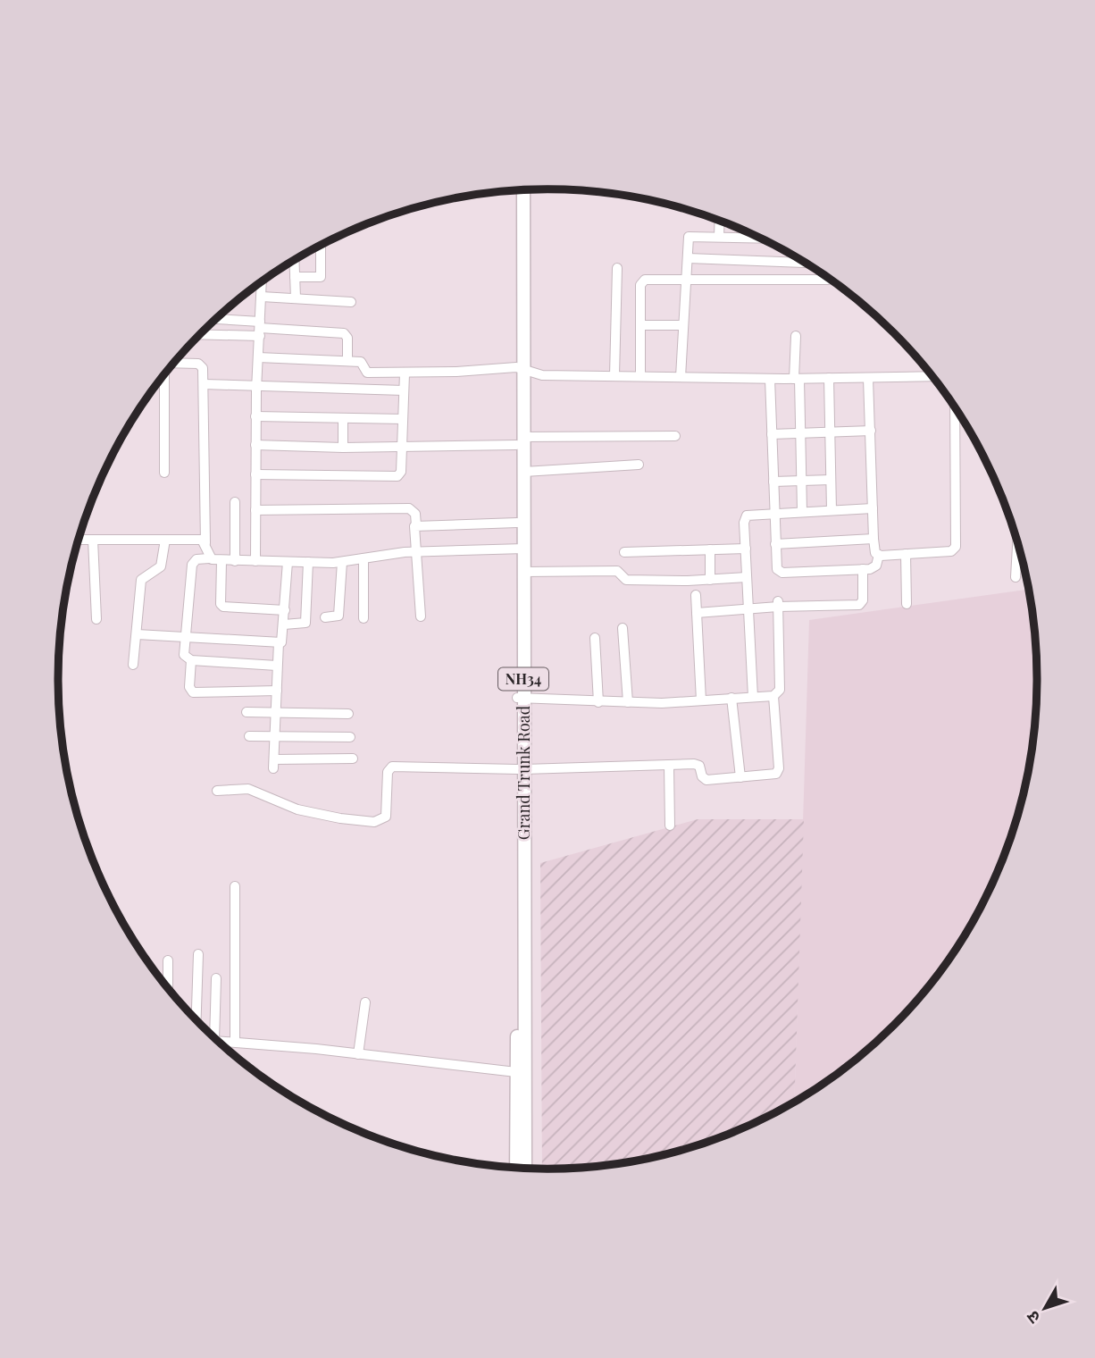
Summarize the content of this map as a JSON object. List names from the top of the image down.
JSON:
{
  "streets": {
    "highway": ["NH34", "Grand Trunk Road"]
  },
  "north": "bottom left"
}
